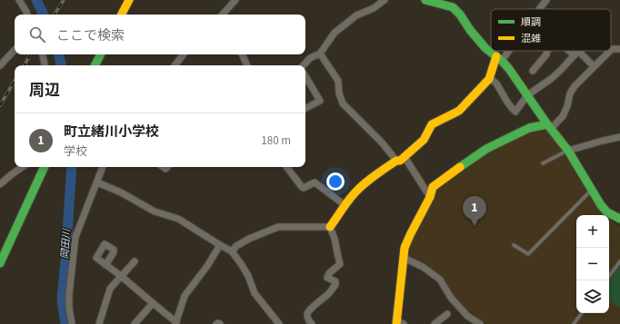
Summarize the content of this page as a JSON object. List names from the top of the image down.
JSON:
{
  "water": ["岡田川"],
  "legend": ["順調", "混雑"],
  "page": {
    "search": "ここで検索",
    "heading": "周辺",
    "list": [
      {
        "mark": "1",
        "name": "町立緒川小学校",
        "note": "学校",
        "value": "180 m"
      }
    ],
    "pins": "1",
    "map_buttons": ["+", "−"]
  }
}
